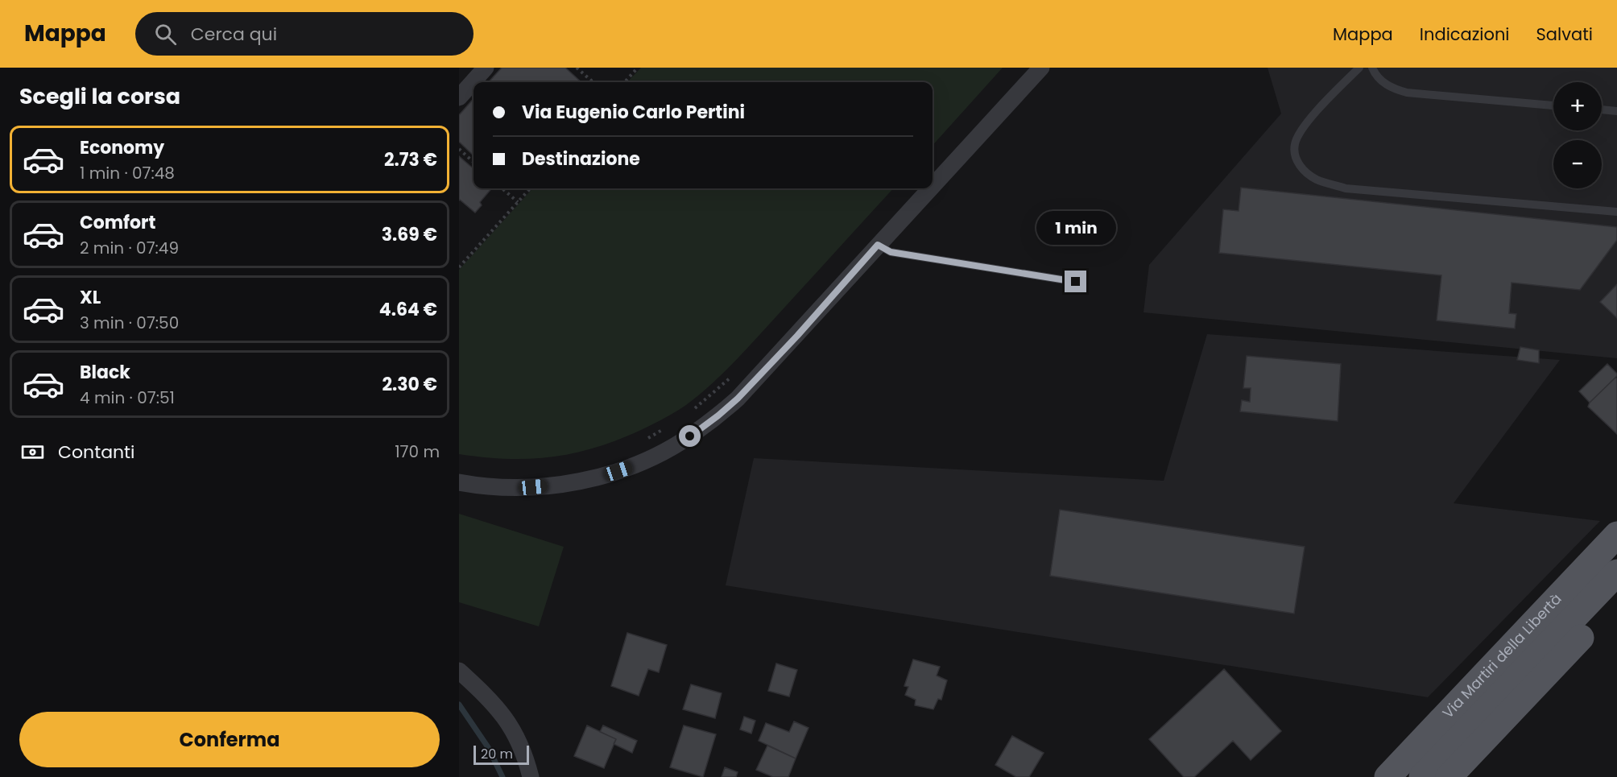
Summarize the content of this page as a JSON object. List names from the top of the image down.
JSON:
{
  "streets": {
    "main road": ["Via Martiri della Libertà"]
  },
  "scale_bar": "20 m",
  "page": {
    "header": "Mappa",
    "search": "Cerca qui",
    "nav": ["Mappa", "Indicazioni", "Salvati"],
    "heading": "Scegli la corsa",
    "map_buttons": ["+", "−"],
    "banner": ["Via Eugenio Carlo Pertini", "Destinazione"],
    "list": [
      {
        "name": "Economy",
        "note": "1 min · 07:48",
        "value": "2.73 €"
      },
      {
        "name": "Comfort",
        "note": "2 min · 07:49",
        "value": "3.69 €"
      },
      {
        "name": "XL",
        "note": "3 min · 07:50",
        "value": "4.64 €"
      },
      {
        "name": "Black",
        "note": "4 min · 07:51",
        "value": "2.30 €"
      }
    ],
    "bubble": "1 min",
    "pay": ["Contanti", "170 m"],
    "buttons": "Conferma",
    "scale": "20 m"
  }
}
